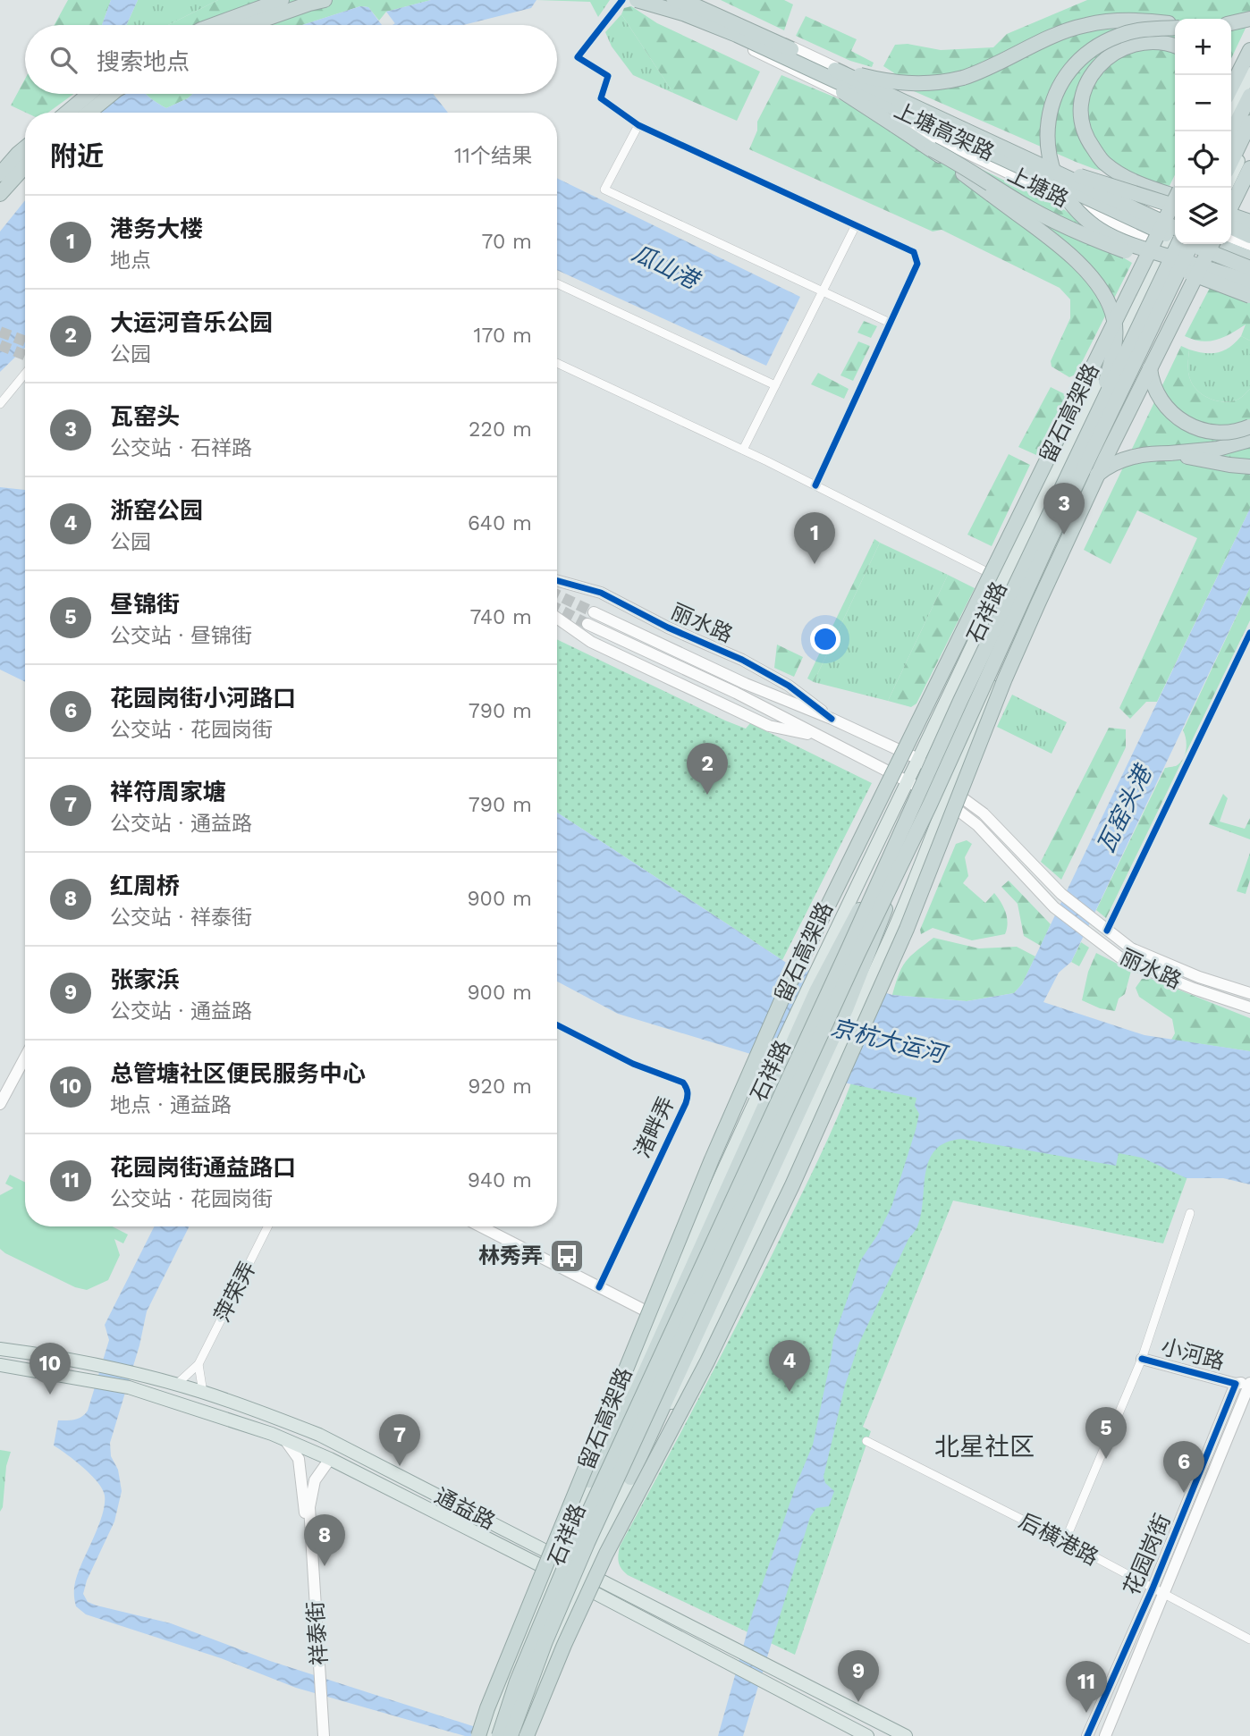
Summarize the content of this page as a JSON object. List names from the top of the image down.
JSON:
{
  "streets": {
    "highway": ["上塘高架路", "留石高架路"],
    "main road": [
      "上塘路",
      "石祥路",
      "丽水路",
      "小河路",
      "通益路",
      "花园岗街",
      "祥泰街"
    ],
    "street": ["渚畔弄", "萍荣弄", "后横港路"]
  },
  "crossings": [
    ["上塘路", "留石高架路"],
    ["上塘路", "石祥路"],
    ["留石高架路", "石祥路"],
    ["石祥路", "丽水路"],
    ["石祥路", "通益路"],
    ["萍荣弄", "通益路"],
    ["小河路", "花园岗街"],
    ["通益路", "祥泰街"],
    ["后横港路", "花园岗街"]
  ],
  "districts": ["北星社区"],
  "water": ["瓜山港", "瓦窑头港", "京杭大运河"],
  "places": {
    "bus stop": ["林秀弄"]
  },
  "page": {
    "map_buttons": ["+", "−"],
    "search": "搜索地点",
    "heading": ["附近", "11个结果"],
    "list": [
      {
        "mark": "1",
        "name": "港务大楼",
        "note": "地点",
        "value": "70 m"
      },
      {
        "mark": "2",
        "name": "大运河音乐公园",
        "note": "公园",
        "value": "170 m"
      },
      {
        "mark": "3",
        "name": "瓦窑头",
        "note": "公交站 · 石祥路",
        "value": "220 m"
      },
      {
        "mark": "4",
        "name": "浙窑公园",
        "note": "公园",
        "value": "640 m"
      },
      {
        "mark": "5",
        "name": "昼锦街",
        "note": "公交站 · 昼锦街",
        "value": "740 m"
      },
      {
        "mark": "6",
        "name": "花园岗街小河路口",
        "note": "公交站 · 花园岗街",
        "value": "790 m"
      },
      {
        "mark": "7",
        "name": "祥符周家塘",
        "note": "公交站 · 通益路",
        "value": "790 m"
      },
      {
        "mark": "8",
        "name": "红周桥",
        "note": "公交站 · 祥泰街",
        "value": "900 m"
      },
      {
        "mark": "9",
        "name": "张家浜",
        "note": "公交站 · 通益路",
        "value": "900 m"
      },
      {
        "mark": "10",
        "name": "总管塘社区便民服务中心",
        "note": "地点 · 通益路",
        "value": "920 m"
      },
      {
        "mark": "11",
        "name": "花园岗街通益路口",
        "note": "公交站 · 花园岗街",
        "value": "940 m"
      }
    ],
    "pins": [
      "3",
      "1",
      "2",
      "4",
      "10",
      "5",
      "7",
      "6",
      "8",
      "9",
      "11"
    ]
  }
}
